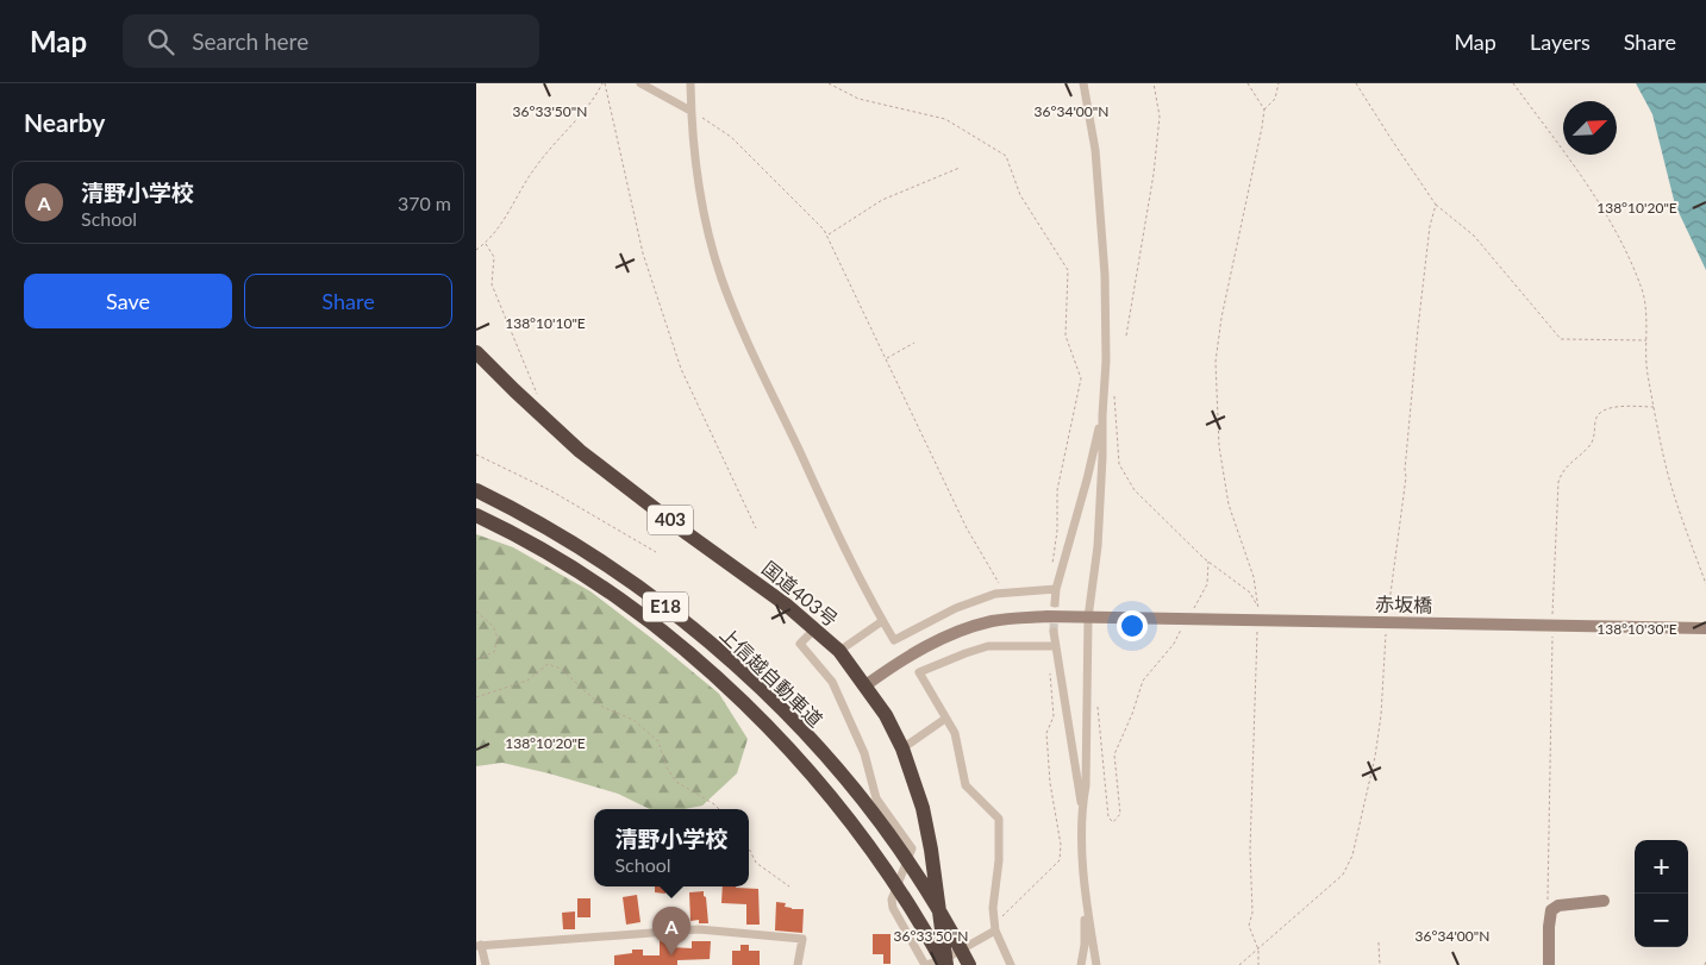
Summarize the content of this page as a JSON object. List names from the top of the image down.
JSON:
{
  "streets": {
    "highway": [
      "403",
      "国道403号",
      "E18",
      "上信越自動車道"
    ],
    "main road": ["赤坂橋"]
  },
  "crossings": [
    ["国道403号", "赤坂橋"],
    ["国道403号", "上信越自動車道"]
  ],
  "north": "top right",
  "page": {
    "header": "Map",
    "search": "Search here",
    "nav": ["Map", "Layers", "Share"],
    "heading": "Nearby",
    "list": [
      {
        "mark": "A",
        "name": "清野小学校",
        "note": "School",
        "value": "370 m"
      }
    ],
    "buttons": ["Save", "Share"],
    "popup": ["清野小学校", "School"],
    "map_buttons": ["+", "−"],
    "pins": "A"
  },
  "coordinates": [
    "36°33'50\"N",
    "36°34'00\"N",
    "138°10'20\"E",
    "138°10'10\"E",
    "138°10'30\"E"
  ]
}
